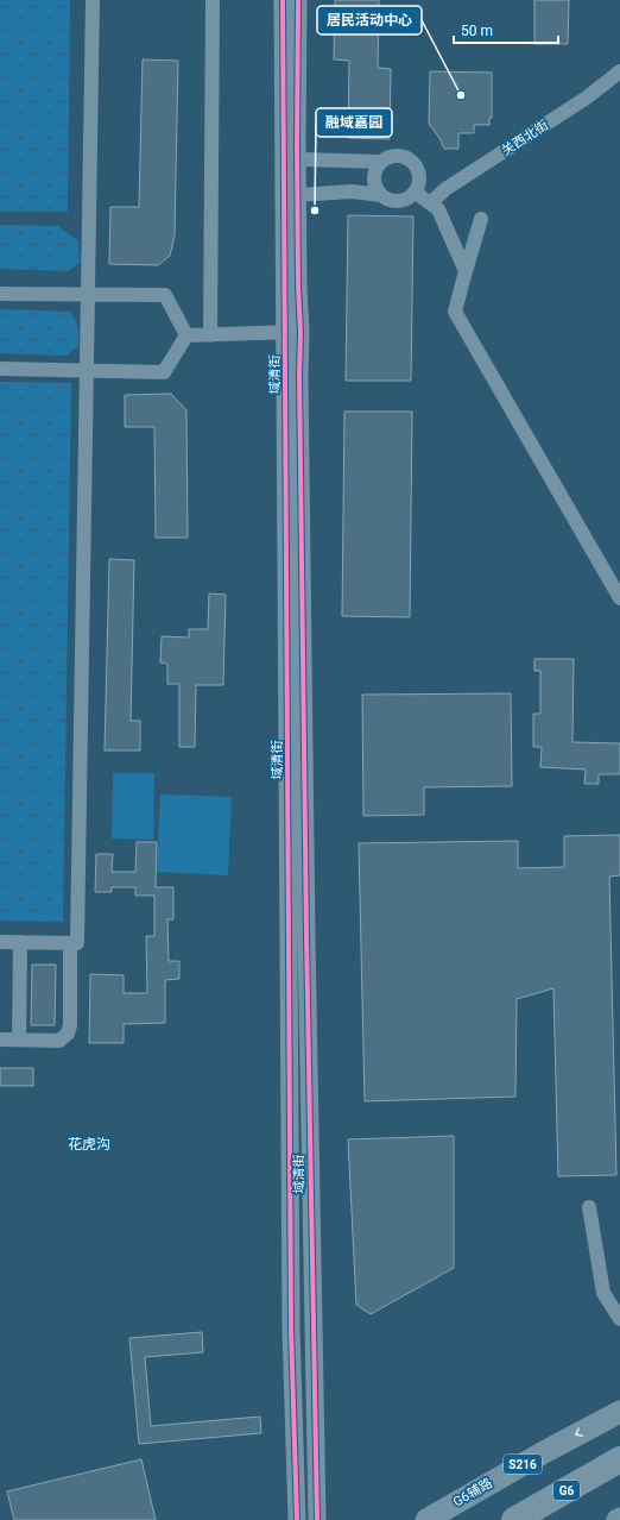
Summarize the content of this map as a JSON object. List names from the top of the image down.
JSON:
{
  "streets": {
    "highway": ["G6"],
    "main road": ["S216", "G6辅路"],
    "street": ["关西北街", "域清街"]
  },
  "one_way": ["G6辅路"],
  "districts": ["花虎沟"],
  "places": ["居民活动中心", "融域嘉园"],
  "scale_bar": "50 m"
}
